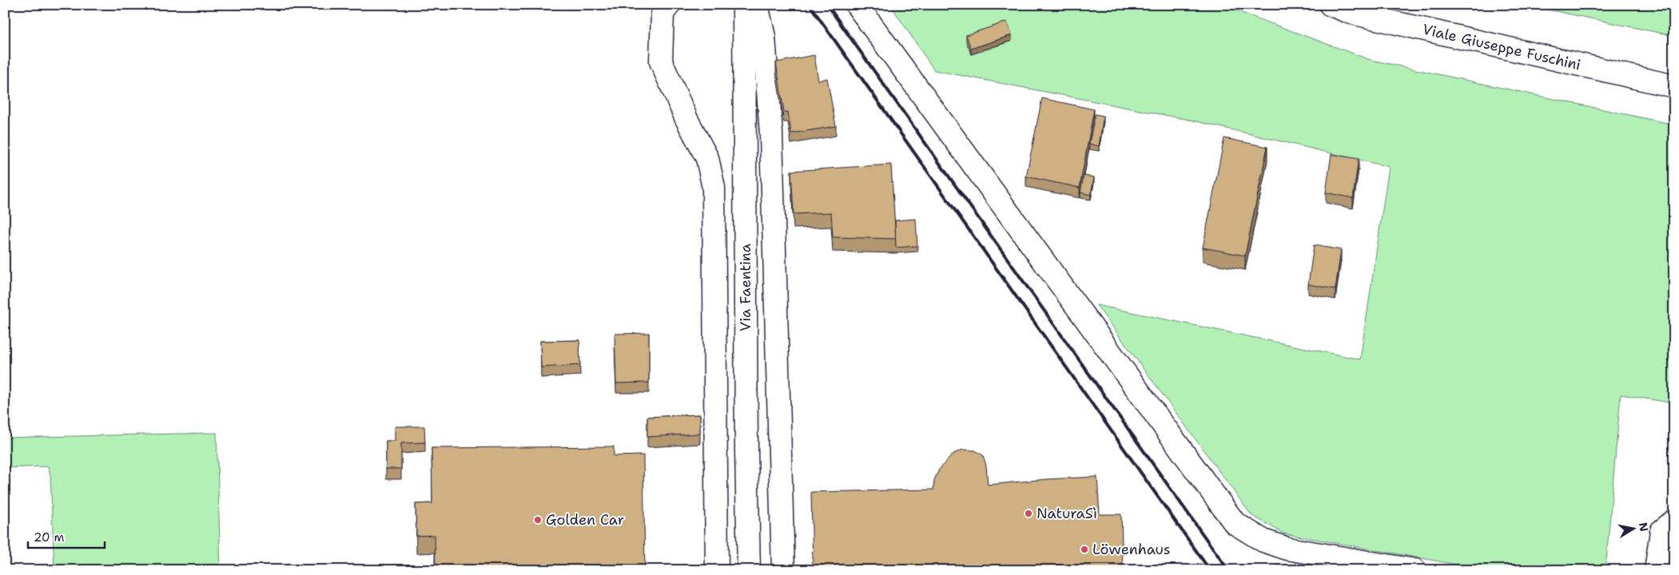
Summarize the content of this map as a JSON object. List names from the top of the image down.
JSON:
{
  "streets": {
    "main road": ["Viale Giuseppe Fuschini", "Via Faentina"]
  },
  "places": ["NaturaSì", "Golden Car", "Löwenhaus"],
  "scale_bar": "20 m",
  "north": "right"
}
